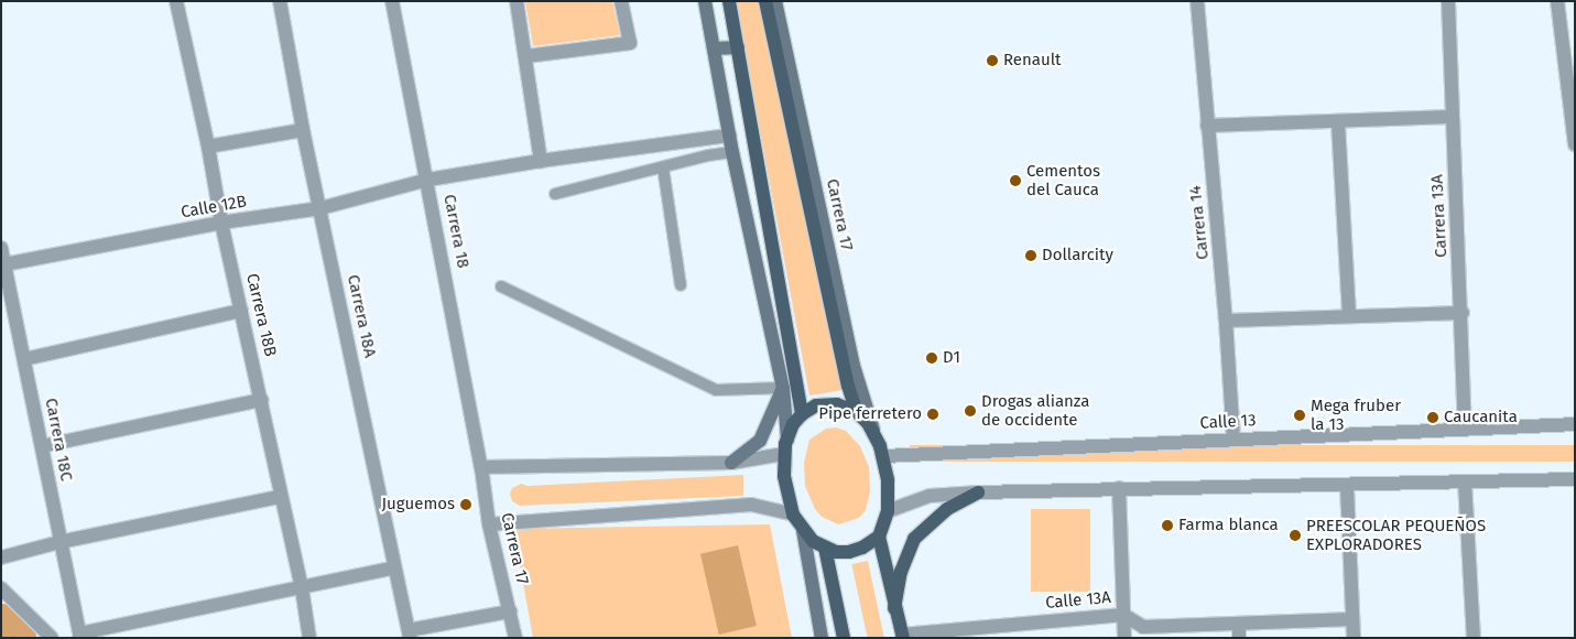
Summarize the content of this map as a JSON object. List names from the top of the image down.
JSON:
{
  "streets": {
    "main road": ["Carrera 17"],
    "street": [
      "Calle 12B",
      "Carrera 13A",
      "Carrera 14",
      "Carrera 18",
      "Carrera 18B",
      "Carrera 18A",
      "Calle 13",
      "Carrera 18C",
      "Calle 13A"
    ]
  },
  "crossings": [
    ["Calle 12B", "Carrera 18"],
    ["Calle 12B", "Carrera 18B"],
    ["Calle 12B", "Carrera 18A"],
    ["Calle 12B", "Carrera 18C"],
    ["Carrera 17", "Carrera 18"],
    ["Carrera 17", "Calle 13"],
    ["Carrera 13A", "Calle 13"],
    ["Carrera 14", "Calle 13"]
  ],
  "places": [
    "Renault",
    "Cementos del Cauca",
    "Dollarcity",
    "D1",
    "Drogas alianza de occidente",
    "Pipe ferretero",
    "Mega fruber la 13",
    "Caucanita",
    "Juguemos",
    "Farma blanca",
    "PREESCOLAR PEQUEÑOS EXPLORADORES"
  ]
}
